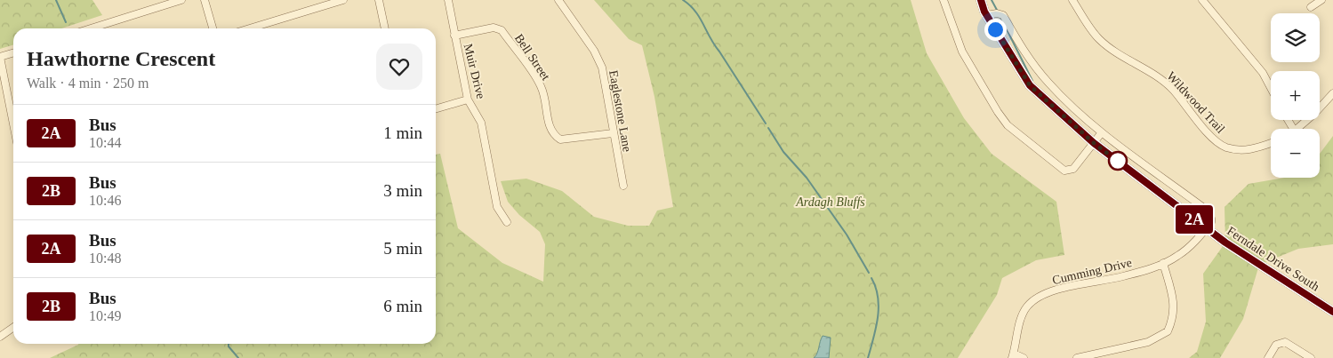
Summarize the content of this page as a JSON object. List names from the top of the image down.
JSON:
{
  "streets": {
    "main road": ["Ferndale Drive South"],
    "street": [
      "Bell Street",
      "Muir Drive",
      "Wildwood Trail",
      "Eaglestone Lane",
      "Cumming Drive"
    ]
  },
  "crossings": [
    ["Bell Street", "Muir Drive"],
    ["Bell Street", "Eaglestone Lane"],
    ["Ferndale Drive South", "Cumming Drive"]
  ],
  "parks": ["Ardagh Bluffs"],
  "lines": ["bus line 2A"],
  "page": {
    "on_map": "2A",
    "map_buttons": ["+", "−"],
    "heading": ["Hawthorne Crescent", "Walk · 4 min · 250 m"],
    "list": [
      {
        "mark": "2A",
        "name": "Bus",
        "note": "10:44",
        "value": "1 min"
      },
      {
        "mark": "2B",
        "name": "Bus",
        "note": "10:46",
        "value": "3 min"
      },
      {
        "mark": "2A",
        "name": "Bus",
        "note": "10:48",
        "value": "5 min"
      },
      {
        "mark": "2B",
        "name": "Bus",
        "note": "10:49",
        "value": "6 min"
      }
    ]
  }
}
